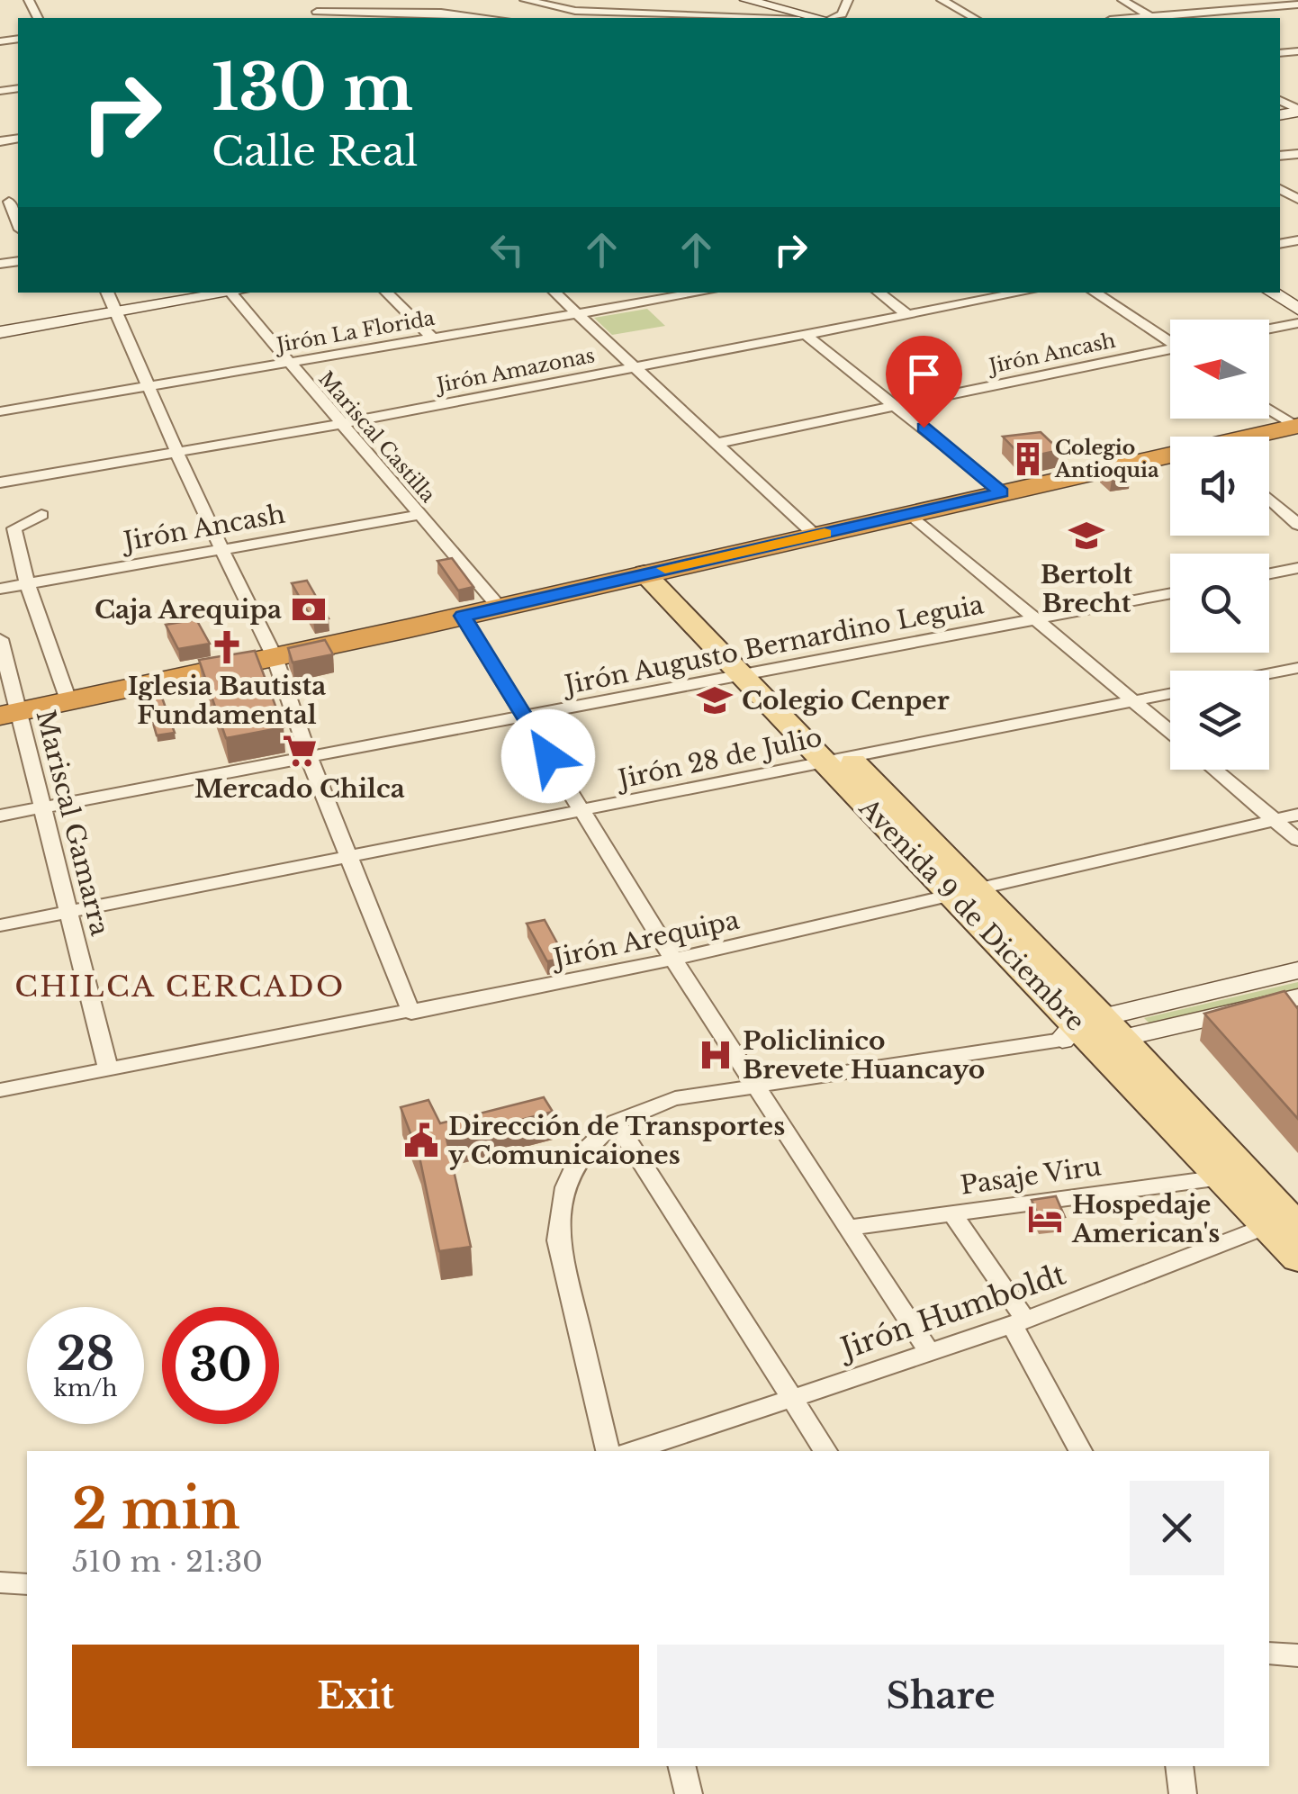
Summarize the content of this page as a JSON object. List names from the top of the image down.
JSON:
{
  "streets": {
    "main road": ["Avenida 9 de Diciembre"],
    "street": [
      "Jirón La Florida",
      "Jirón Ancash",
      "Jirón Amazonas",
      "Mariscal Castilla",
      "Jirón Augusto Bernardino Leguia",
      "Jirón 28 de Julio",
      "Mariscal Gamarra",
      "Jirón Arequipa",
      "Pasaje Viru",
      "Jirón Humboldt"
    ]
  },
  "crossings": [
    ["Jirón La Florida", "Mariscal Castilla"],
    ["Jirón Ancash", "Mariscal Castilla"],
    ["Jirón Amazonas", "Mariscal Castilla"],
    ["Jirón Augusto Bernardino Leguia", "Mariscal Gamarra"],
    ["Jirón Augusto Bernardino Leguia", "Avenida 9 de Diciembre"],
    ["Jirón 28 de Julio", "Mariscal Gamarra"],
    ["Jirón 28 de Julio", "Avenida 9 de Diciembre"],
    ["Mariscal Gamarra", "Jirón Arequipa"],
    ["Avenida 9 de Diciembre", "Jirón Arequipa"],
    ["Avenida 9 de Diciembre", "Pasaje Viru"],
    ["Avenida 9 de Diciembre", "Jirón Humboldt"]
  ],
  "districts": ["CHILCA CERCADO"],
  "places": {
    "building": ["Colegio Antioquia"],
    "school or university": ["Bertolt Brecht", "Colegio Cenper"],
    "bank": ["Caja Arequipa"],
    "church": ["Iglesia Bautista Fundamental"],
    "supermarket": ["Mercado Chilca"],
    "hospital": ["Policlinico Brevete Huancayo"],
    "public building": ["Dirección de Transportes y Comunicaiones"],
    "hotel": ["Hospedaje American's"]
  },
  "north": "left",
  "page": {
    "turn": ["130 m", "Calle Real"],
    "speed": "28 km/h",
    "limit": "30",
    "heading": ["2 min", "510 m · 21:30"],
    "buttons": ["Exit", "Share"]
  }
}
